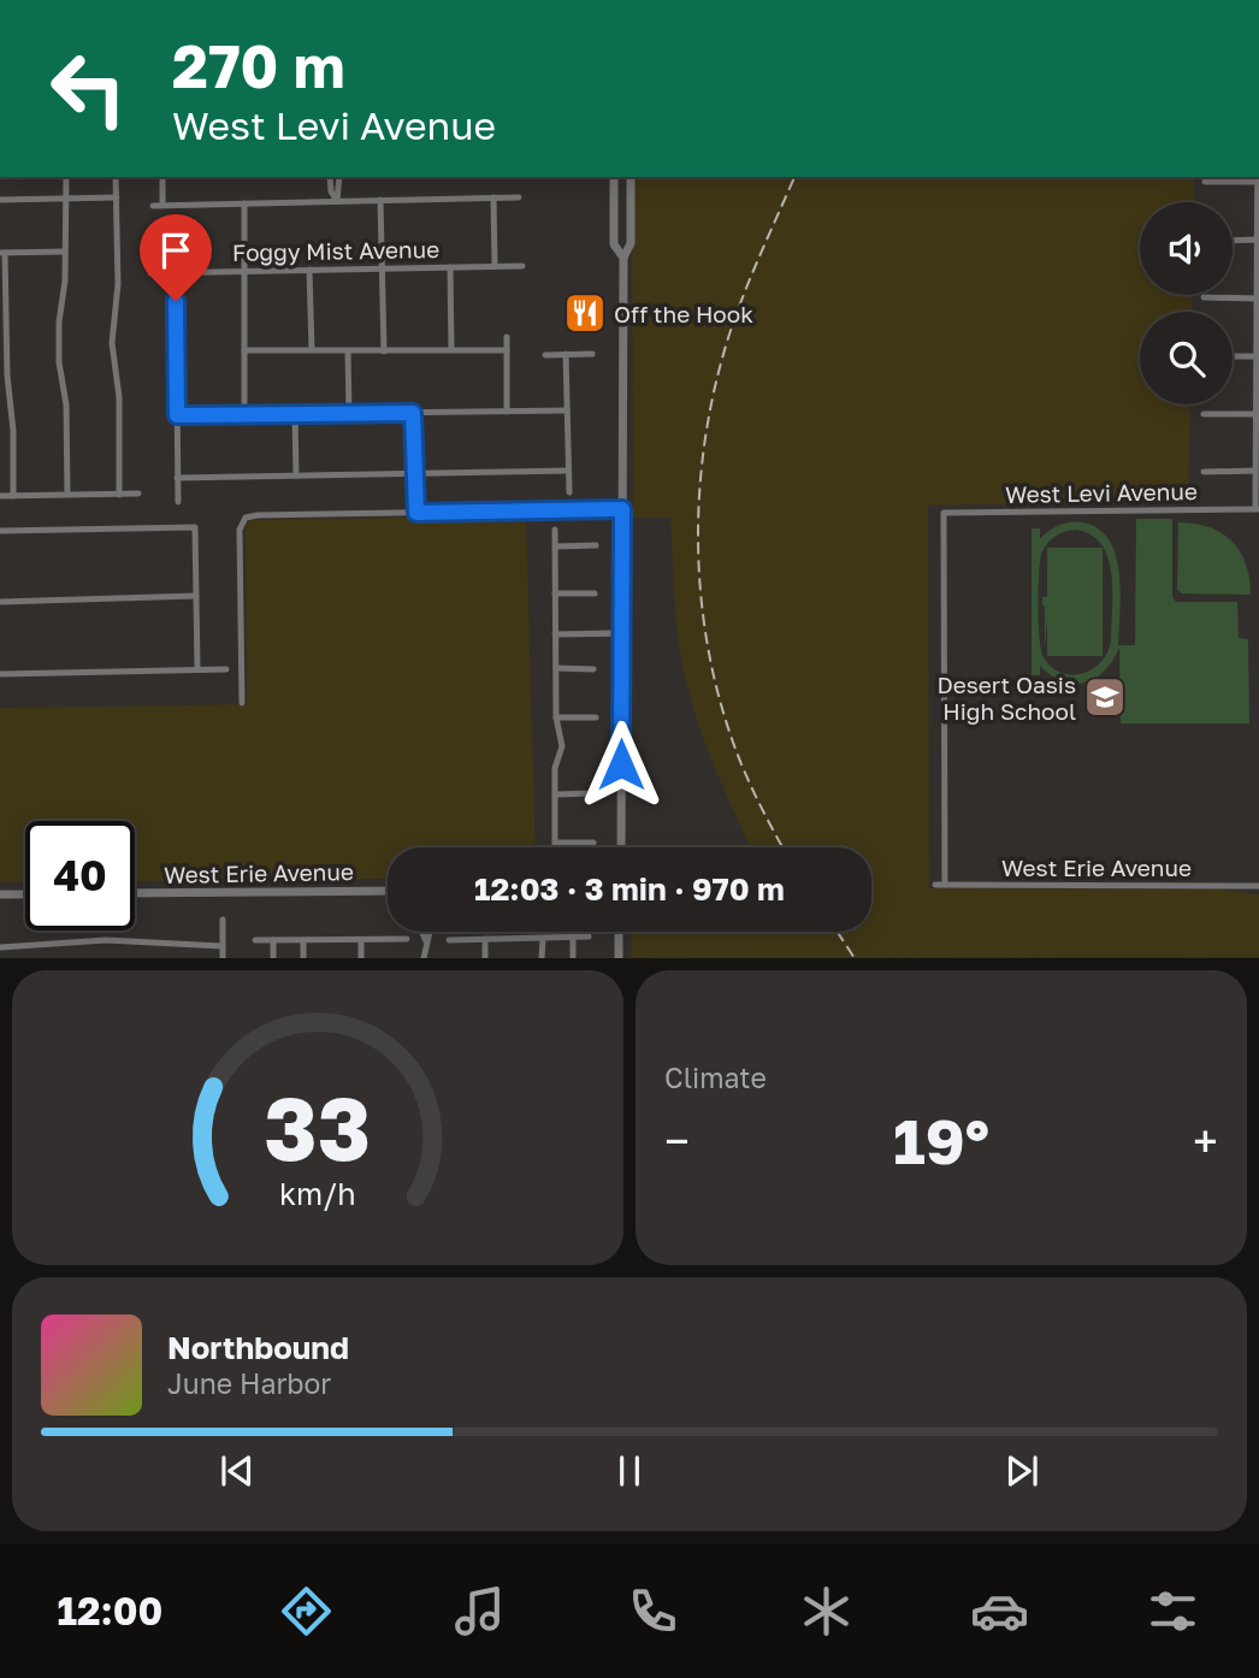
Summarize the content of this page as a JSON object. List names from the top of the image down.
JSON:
{
  "streets": {
    "street": ["Foggy Mist Avenue", "West Levi Avenue", "West Erie Avenue"]
  },
  "crossings": [
    ["West Levi Avenue", "West Erie Avenue"]
  ],
  "places": {
    "restaurant": ["Off the Hook"],
    "school or university": ["Desert Oasis High School"]
  },
  "page": {
    "turn": ["270 m", "West Levi Avenue"],
    "limit": "40",
    "trip": "12:03 · 3 min · 970 m",
    "tile": "Climate",
    "heat": ["−", "19°", "+"],
    "song": ["Northbound", "June Harbor"],
    "tabs": "12:00",
    "gauge": ["33", "km/h"]
  }
}
